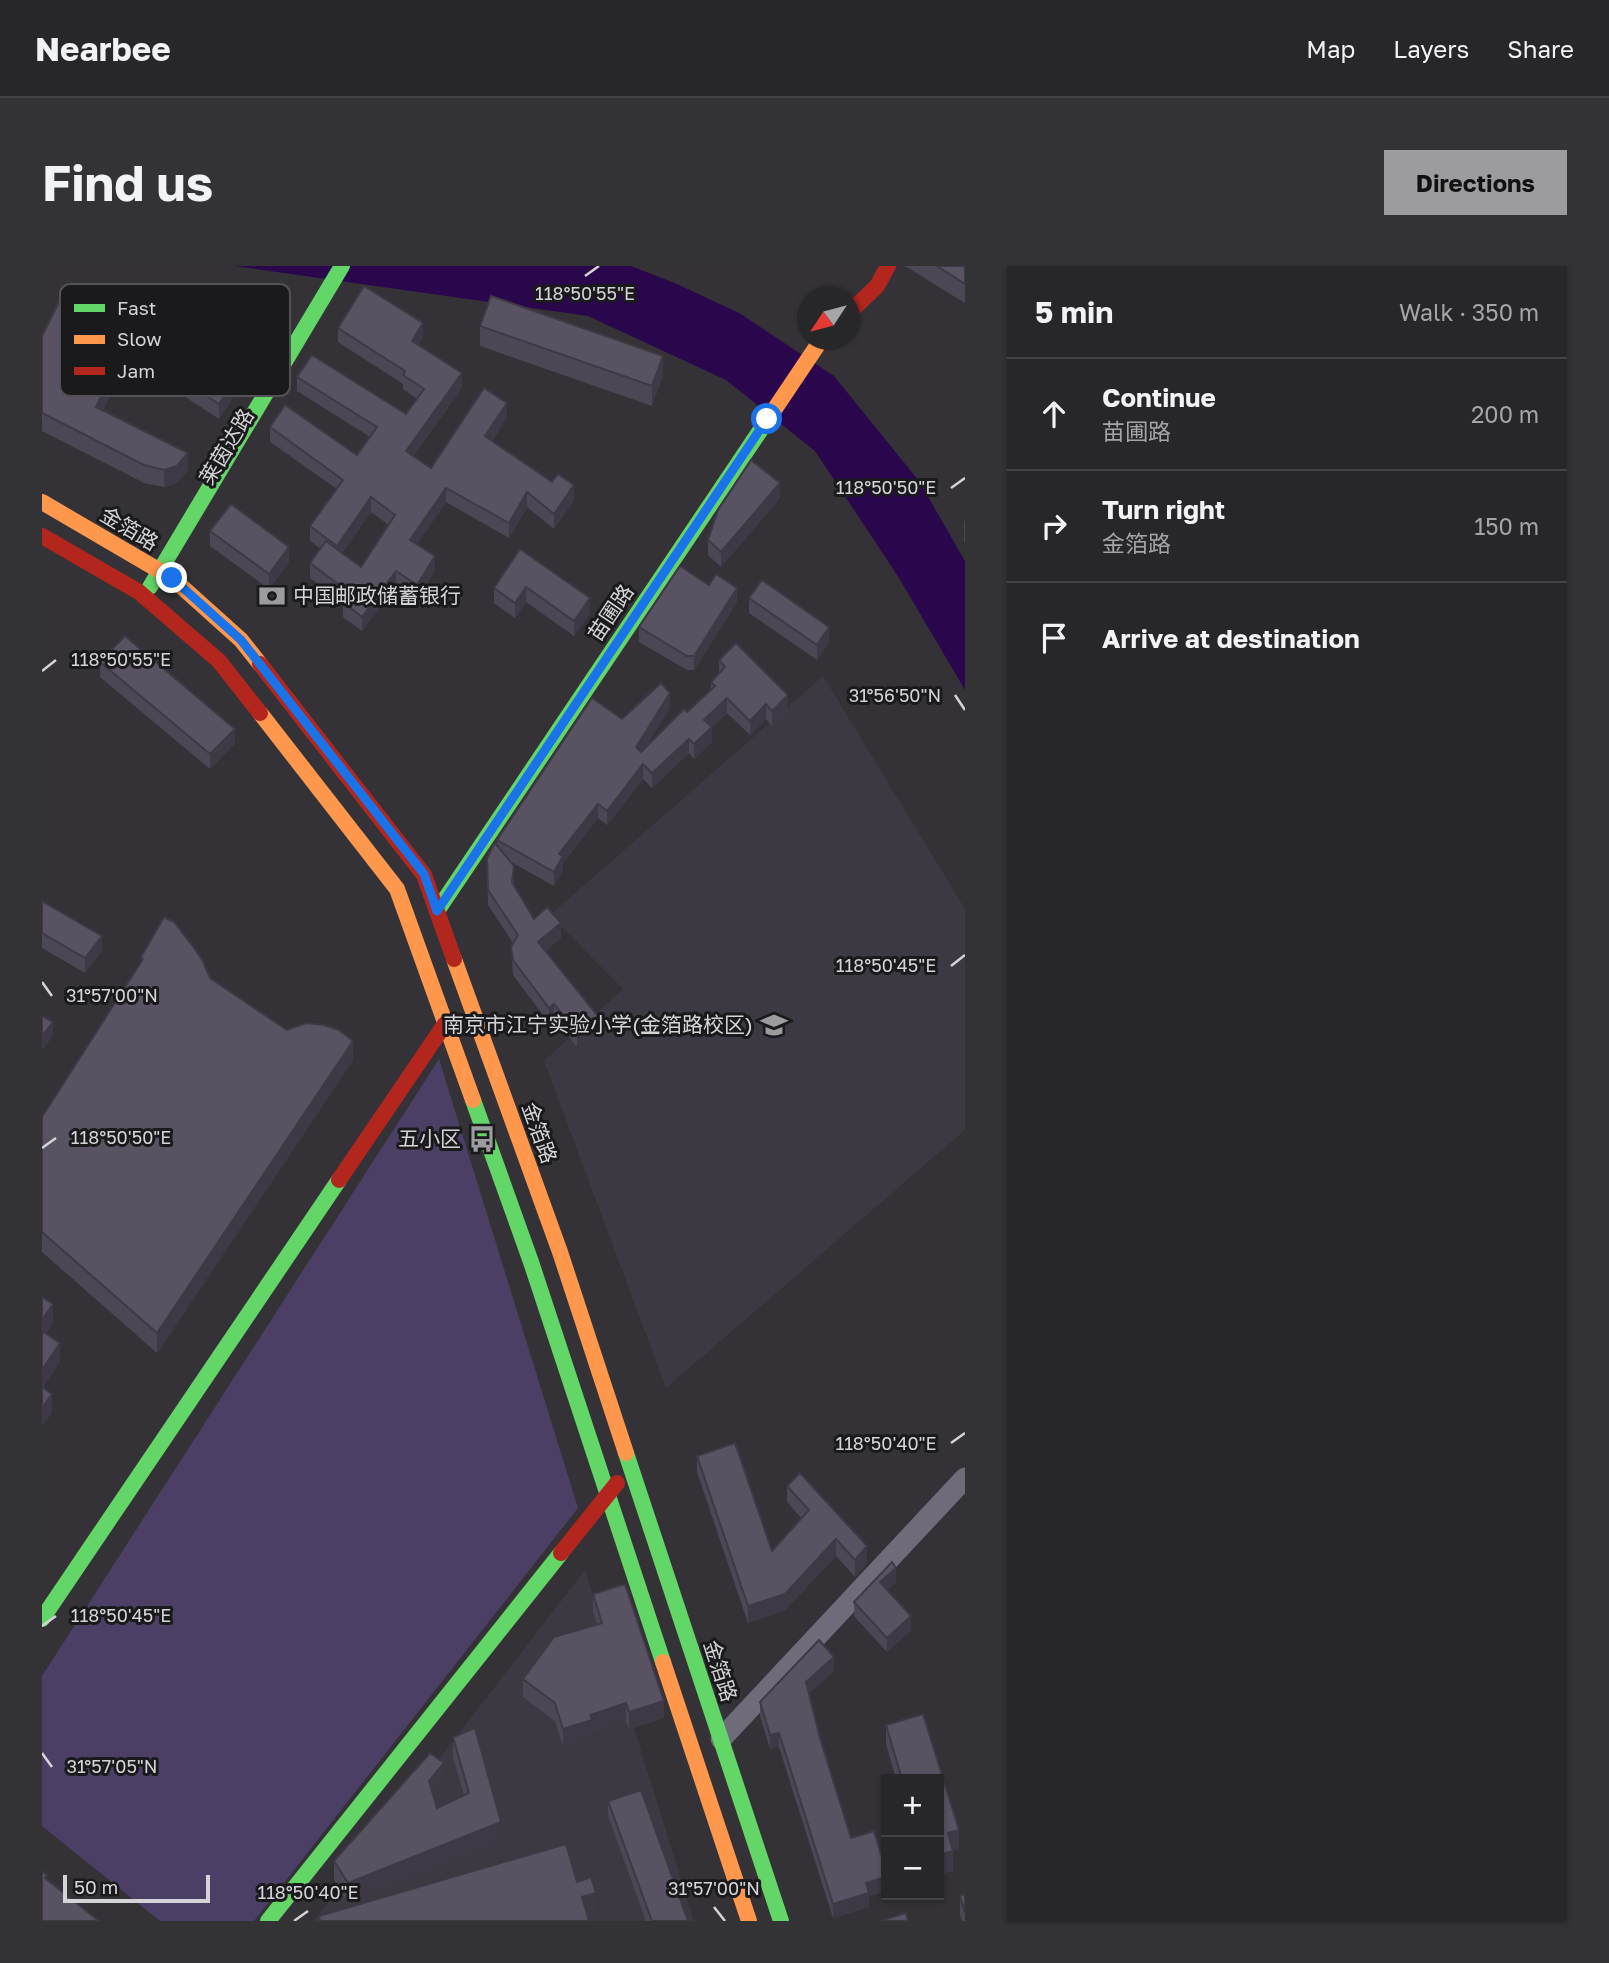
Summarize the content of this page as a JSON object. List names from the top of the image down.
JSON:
{
  "streets": {
    "main road": ["莱茵达路", "金箔路", "苗圃路"]
  },
  "crossings": [
    ["莱茵达路", "金箔路"],
    ["金箔路", "苗圃路"]
  ],
  "places": {
    "bank": ["中国邮政储蓄银行"],
    "school or university": ["南京市江宁实验小学(金箔路校区)"],
    "bus stop": ["五小区"]
  },
  "legend": ["Fast", "Slow", "Jam"],
  "scale_bar": "50 m",
  "north": "bottom left",
  "page": {
    "header": "Nearbee",
    "nav": ["Map", "Layers", "Share"],
    "buttons": "Directions",
    "title": "Find us",
    "heading": ["5 min", "Walk · 350 m"],
    "list": [
      ["Continue", "苗圃路", "200 m"],
      ["Turn right", "金箔路", "150 m"],
      "Arrive at destination"
    ],
    "map_buttons": ["+", "−"],
    "scale": "50 m"
  },
  "coordinates": [
    "118°50'55\"E",
    "118°50'50\"E",
    "31°56'50\"N",
    "118°50'45\"E",
    "31°57'00\"N",
    "118°50'40\"E",
    "31°57'05\"N"
  ]
}
